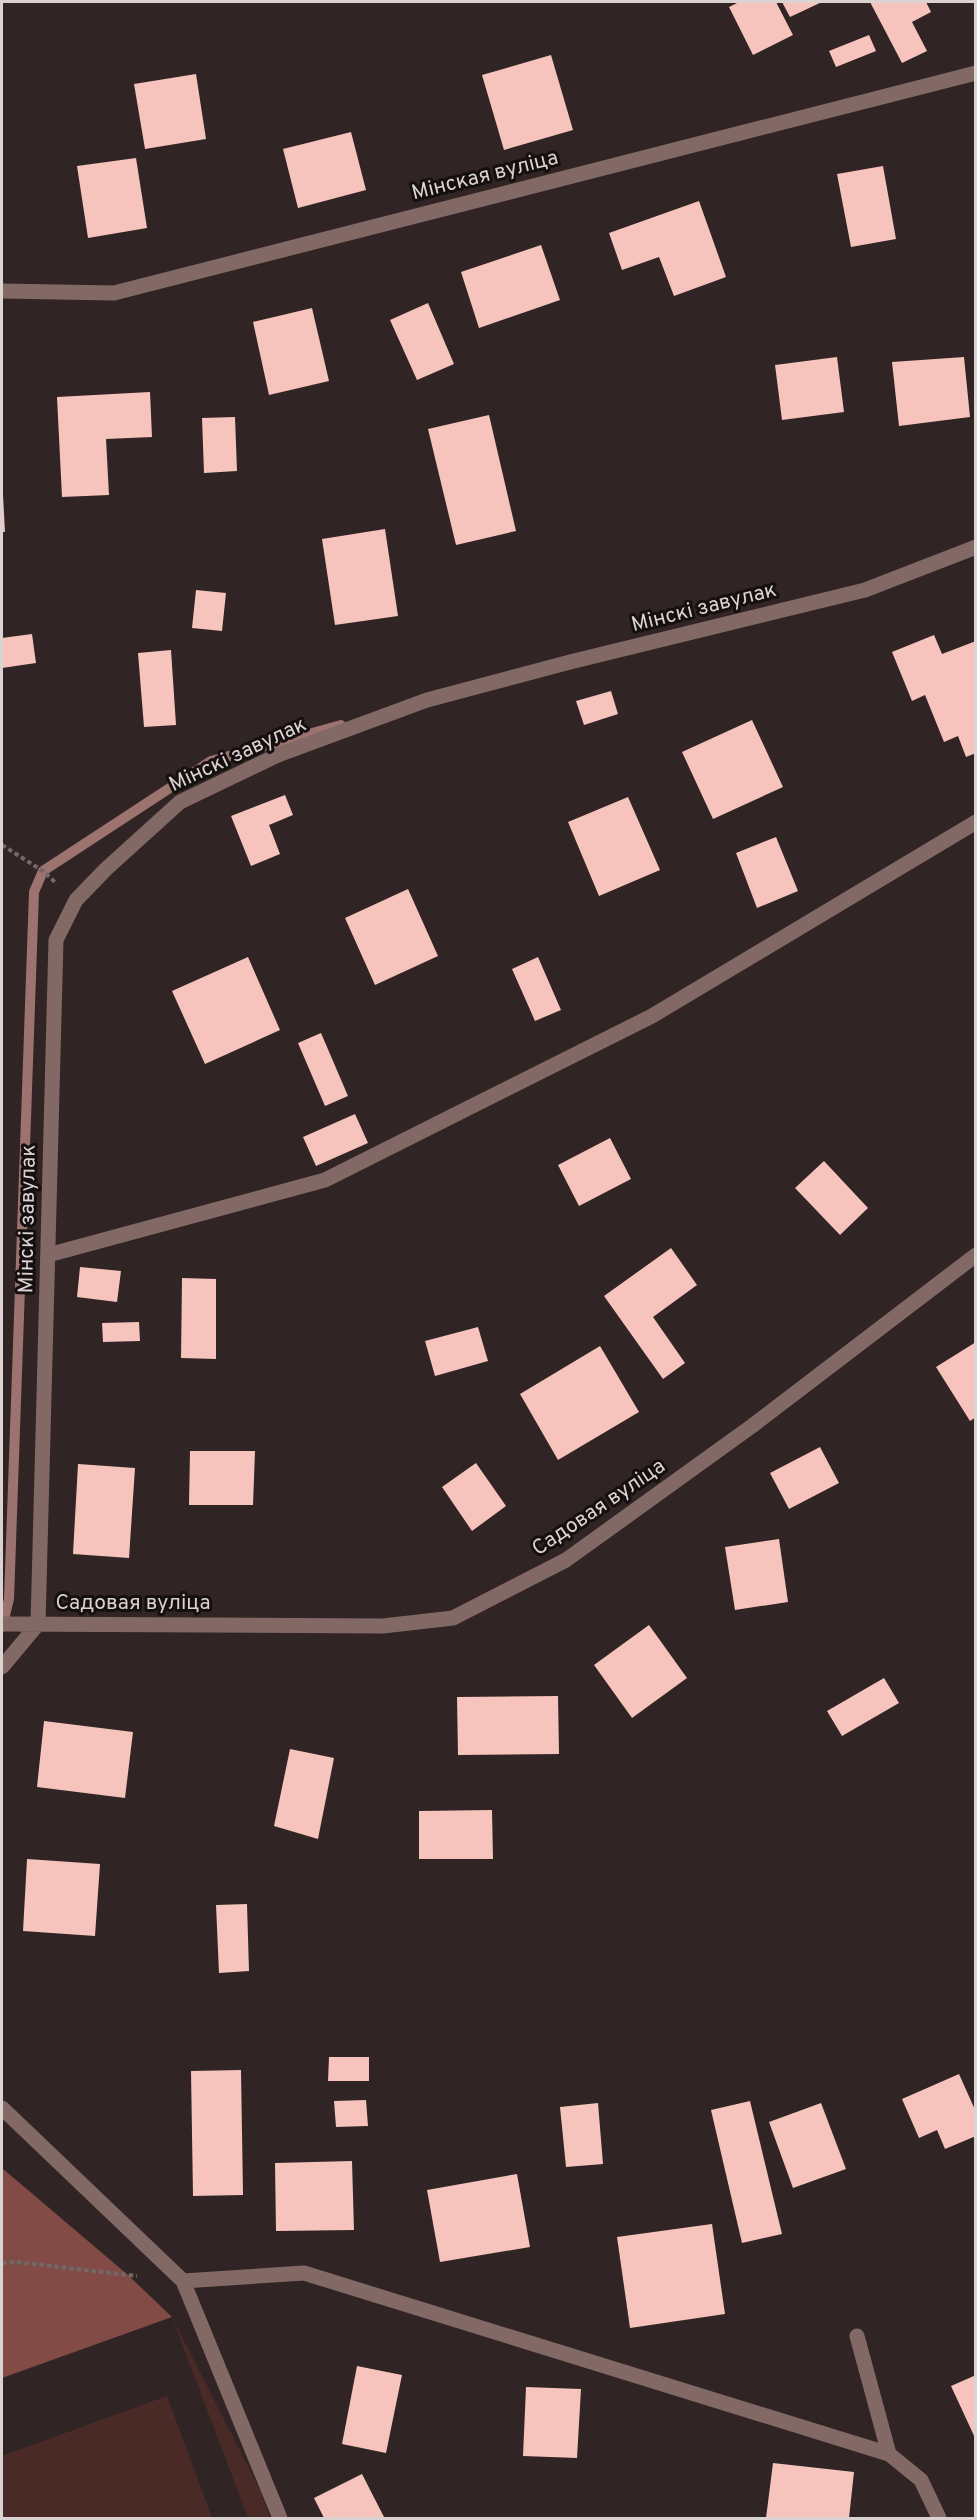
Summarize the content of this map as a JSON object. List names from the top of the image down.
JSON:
{
  "streets": {
    "street": ["Мінская вуліца", "Мінскі завулак", "Садовая вуліца"]
  },
  "crossings": [
    ["Мінскі завулак", "Садовая вуліца"]
  ]
}
